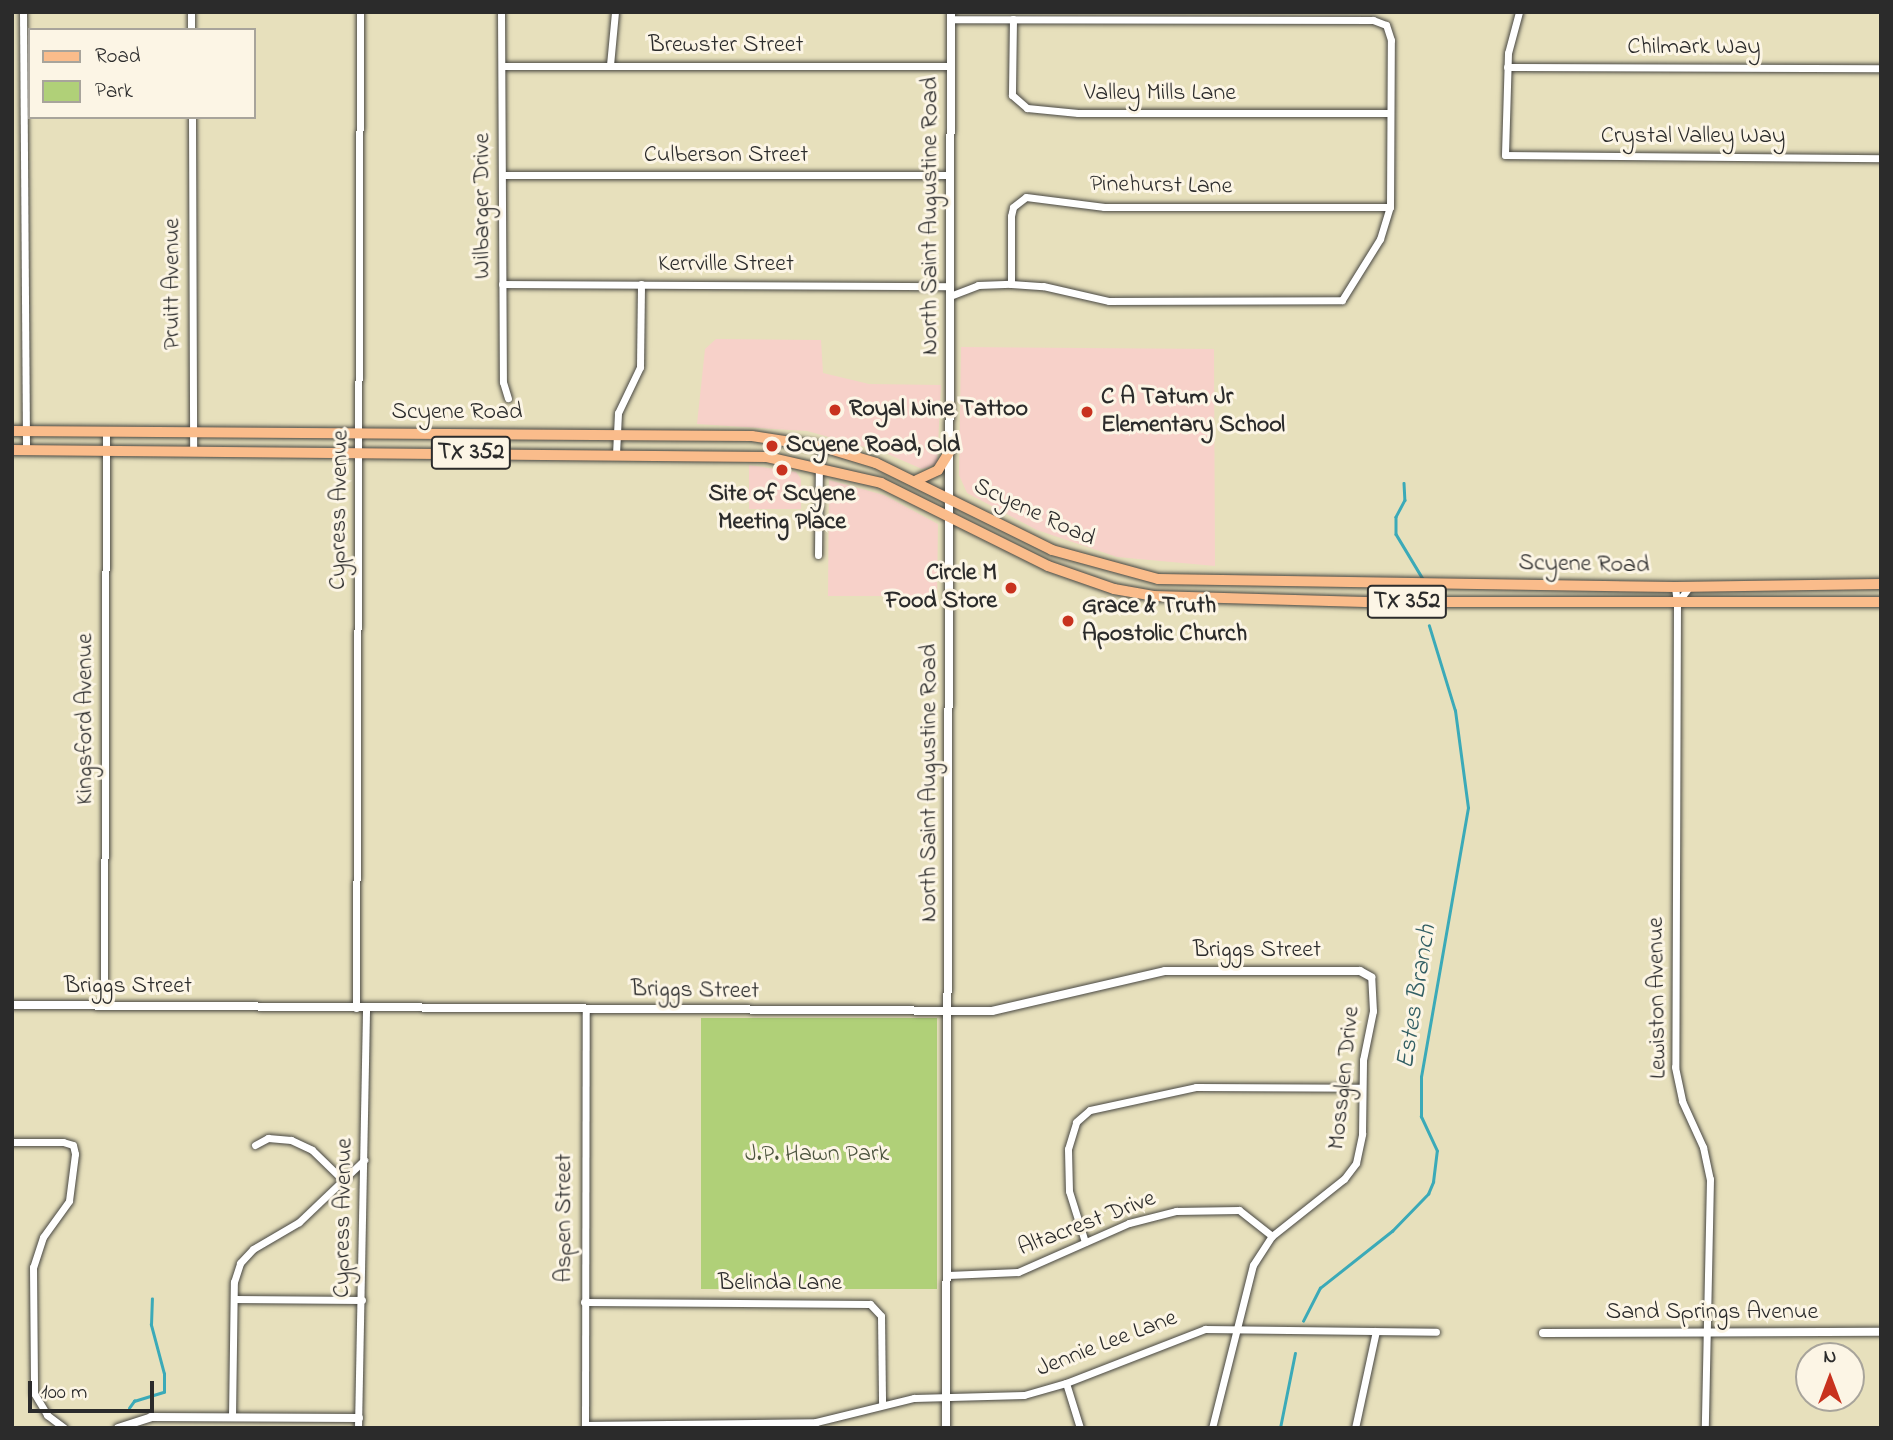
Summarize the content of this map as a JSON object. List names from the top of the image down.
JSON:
{
  "streets": {
    "main road": ["Scyene Road", "TX 352"],
    "street": [
      "Brewster Street",
      "Chilmark Way",
      "Valley Mills Lane",
      "Crystal Valley Way",
      "Culberson Street",
      "Pinehurst Lane",
      "Wilbarger Drive",
      "North Saint Augustine Road",
      "Kerrville Street",
      "Pruitt Avenue",
      "Cypress Avenue",
      "Kingsford Avenue",
      "Briggs Street",
      "Lewiston Avenue",
      "Mossglen Drive",
      "Aspen Street",
      "Altacrest Drive",
      "Belinda Lane",
      "Sand Springs Avenue",
      "Jennie Lee Lane"
    ]
  },
  "crossings": [
    ["Brewster Street", "Wilbarger Drive"],
    ["Brewster Street", "North Saint Augustine Road"],
    ["Chilmark Way", "Crystal Valley Way"],
    ["Culberson Street", "Wilbarger Drive"],
    ["Culberson Street", "North Saint Augustine Road"],
    ["Wilbarger Drive", "Kerrville Street"],
    ["North Saint Augustine Road", "Kerrville Street"],
    ["North Saint Augustine Road", "Scyene Road"],
    ["North Saint Augustine Road", "Briggs Street"],
    ["North Saint Augustine Road", "Altacrest Drive"],
    ["North Saint Augustine Road", "Jennie Lee Lane"],
    ["Pruitt Avenue", "Scyene Road"],
    ["Scyene Road", "Cypress Avenue"],
    ["Scyene Road", "Kingsford Avenue"],
    ["Scyene Road", "Lewiston Avenue"],
    ["Cypress Avenue", "Briggs Street"],
    ["Kingsford Avenue", "Briggs Street"],
    ["Briggs Street", "Mossglen Drive"],
    ["Briggs Street", "Aspen Street"],
    ["Lewiston Avenue", "Sand Springs Avenue"],
    ["Mossglen Drive", "Altacrest Drive"],
    ["Mossglen Drive", "Jennie Lee Lane"],
    ["Aspen Street", "Belinda Lane"],
    ["Aspen Street", "Jennie Lee Lane"],
    ["Belinda Lane", "Jennie Lee Lane"]
  ],
  "water": ["Estes Branch"],
  "parks": ["J.P. Hawn Park"],
  "places": [
    "Royal Nine Tattoo",
    "C A Tatum Jr Elementary School",
    "Scyene Road, Old",
    "Site of Scyene Meeting Place",
    "Circle M Food Store",
    "Grace & Truth Apostolic Church"
  ],
  "legend": ["Road", "Park"],
  "scale_bar": "100 m",
  "north": "top"
}
